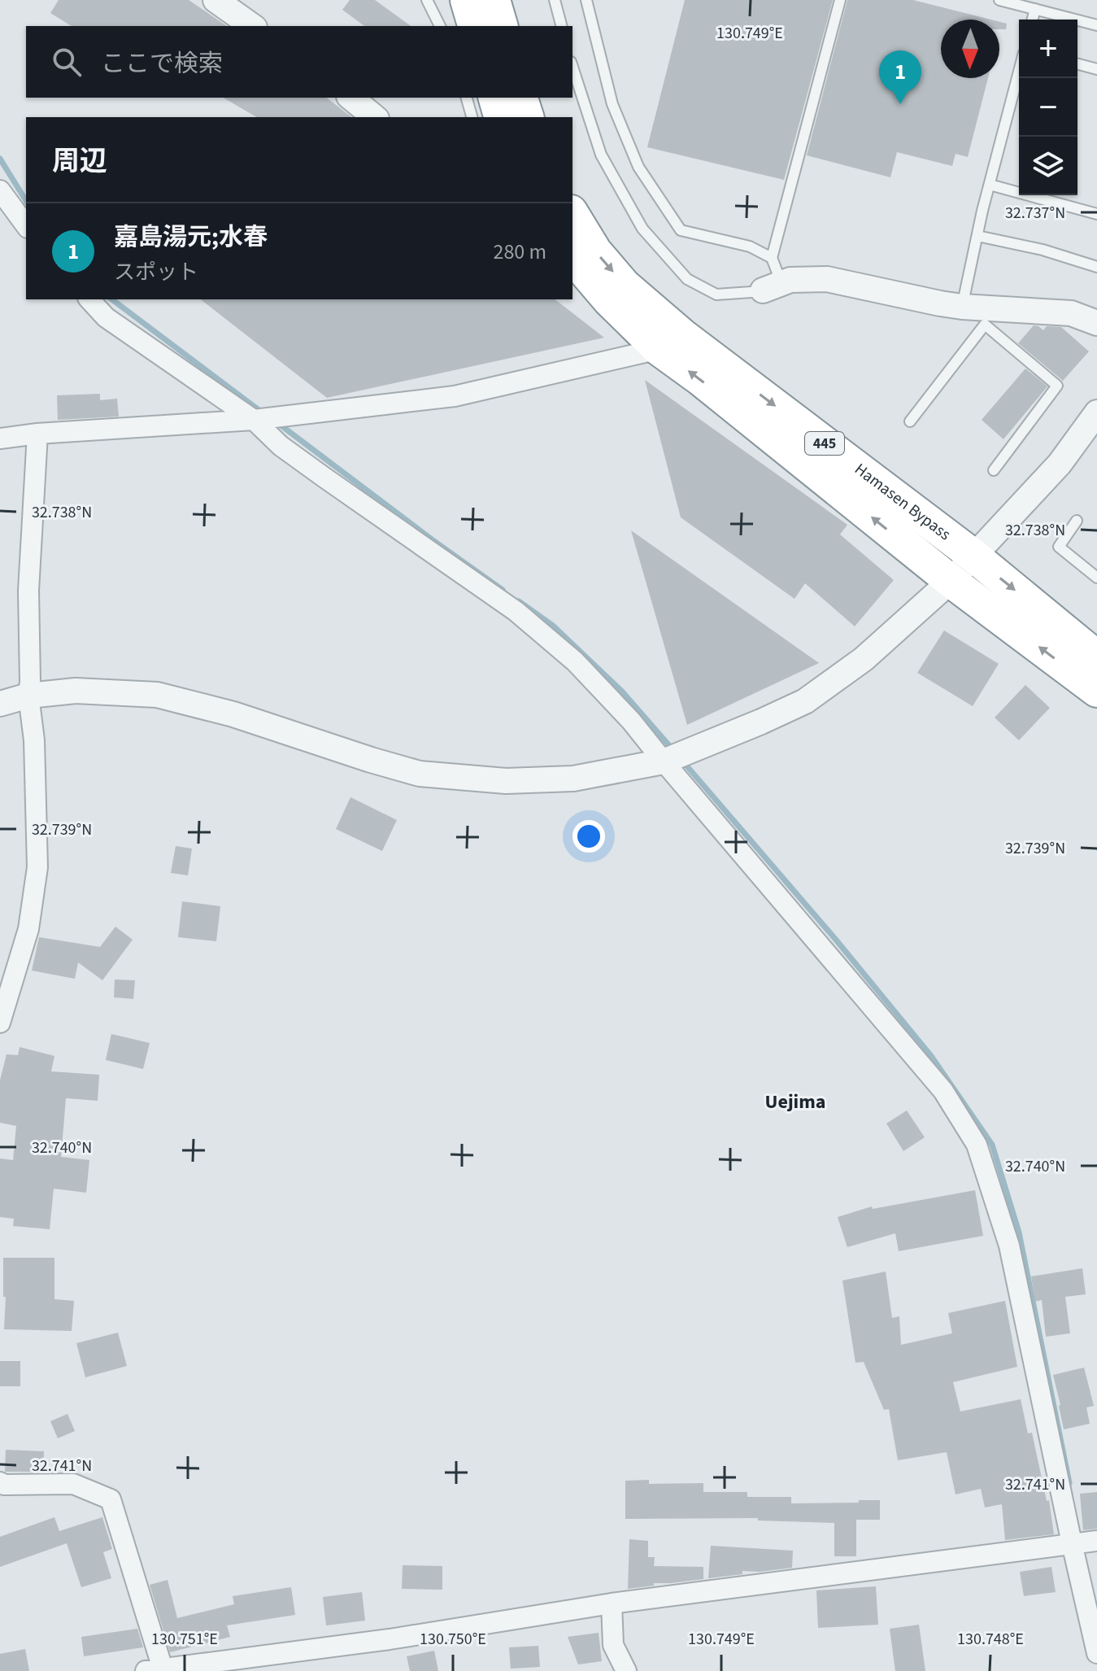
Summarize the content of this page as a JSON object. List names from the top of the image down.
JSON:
{
  "streets": {
    "highway": ["445", "Hamasen Bypass"]
  },
  "districts": ["Uejima"],
  "north": "bottom",
  "page": {
    "map_buttons": ["+", "−"],
    "search": "ここで検索",
    "pins": "1",
    "heading": "周辺",
    "list": [
      {
        "mark": "1",
        "name": "嘉島湯元;水春",
        "note": "スポット",
        "value": "280 m"
      }
    ]
  },
  "coordinates": [
    "130.749°E",
    "32.737°N",
    "32.738°N",
    "32.739°N",
    "32.740°N",
    "32.741°N",
    "130.751°E",
    "130.750°E",
    "130.748°E"
  ]
}
